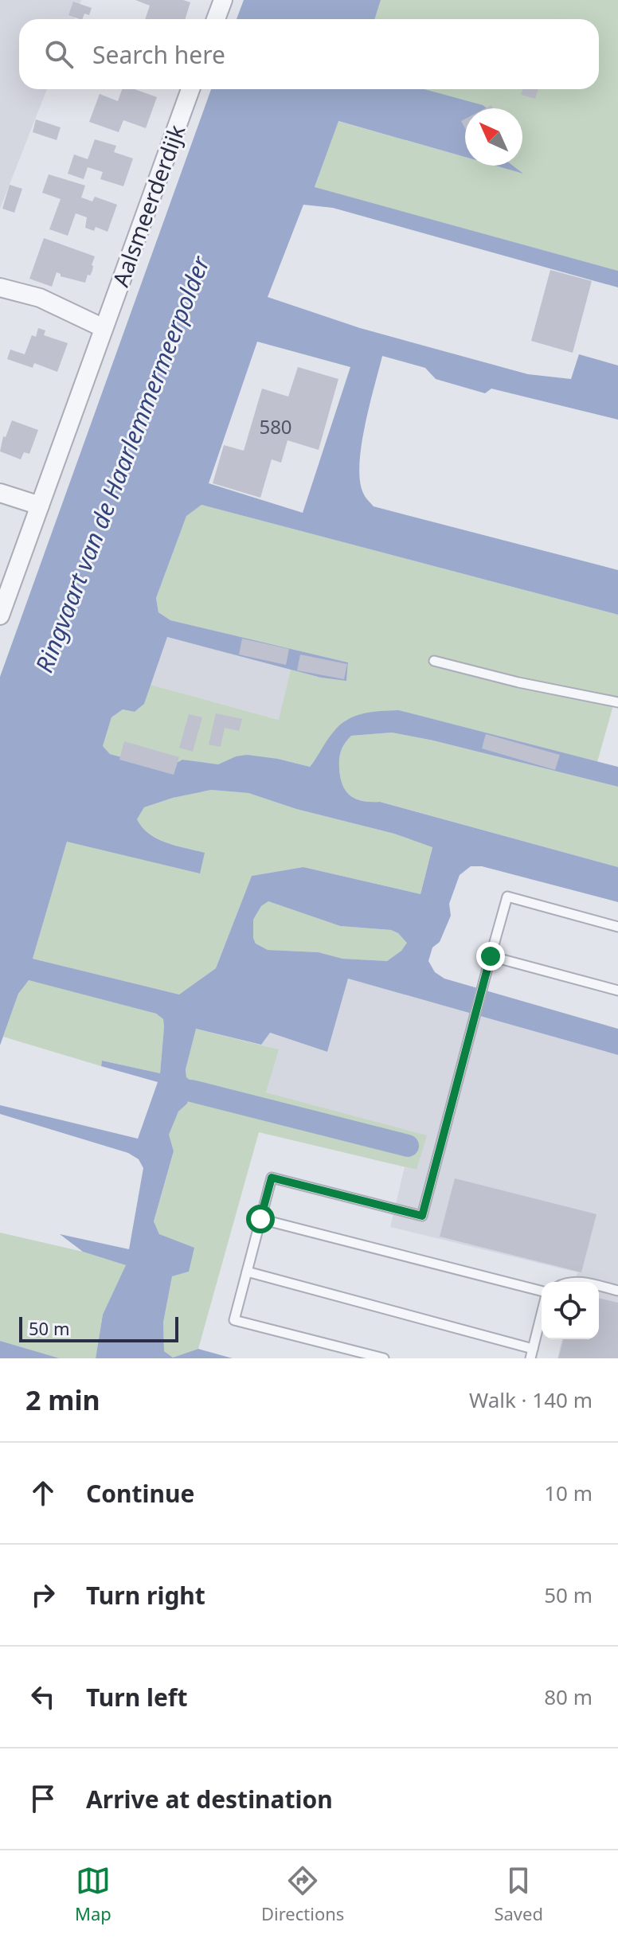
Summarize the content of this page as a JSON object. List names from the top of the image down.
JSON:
{
  "streets": {
    "street": ["Aalsmeerderdijk"]
  },
  "water": ["Ringvaart van de Haarlemmermeerpolder"],
  "house_numbers": ["580"],
  "scale_bar": "50 m",
  "north": "top left",
  "page": {
    "search": "Search here",
    "scale": "50 m",
    "heading": ["2 min", "Walk · 140 m"],
    "list": [
      ["Continue", "10 m"],
      ["Turn right", "50 m"],
      ["Turn left", "80 m"],
      "Arrive at destination"
    ],
    "nav": ["Map", "Directions", "Saved"]
  }
}
